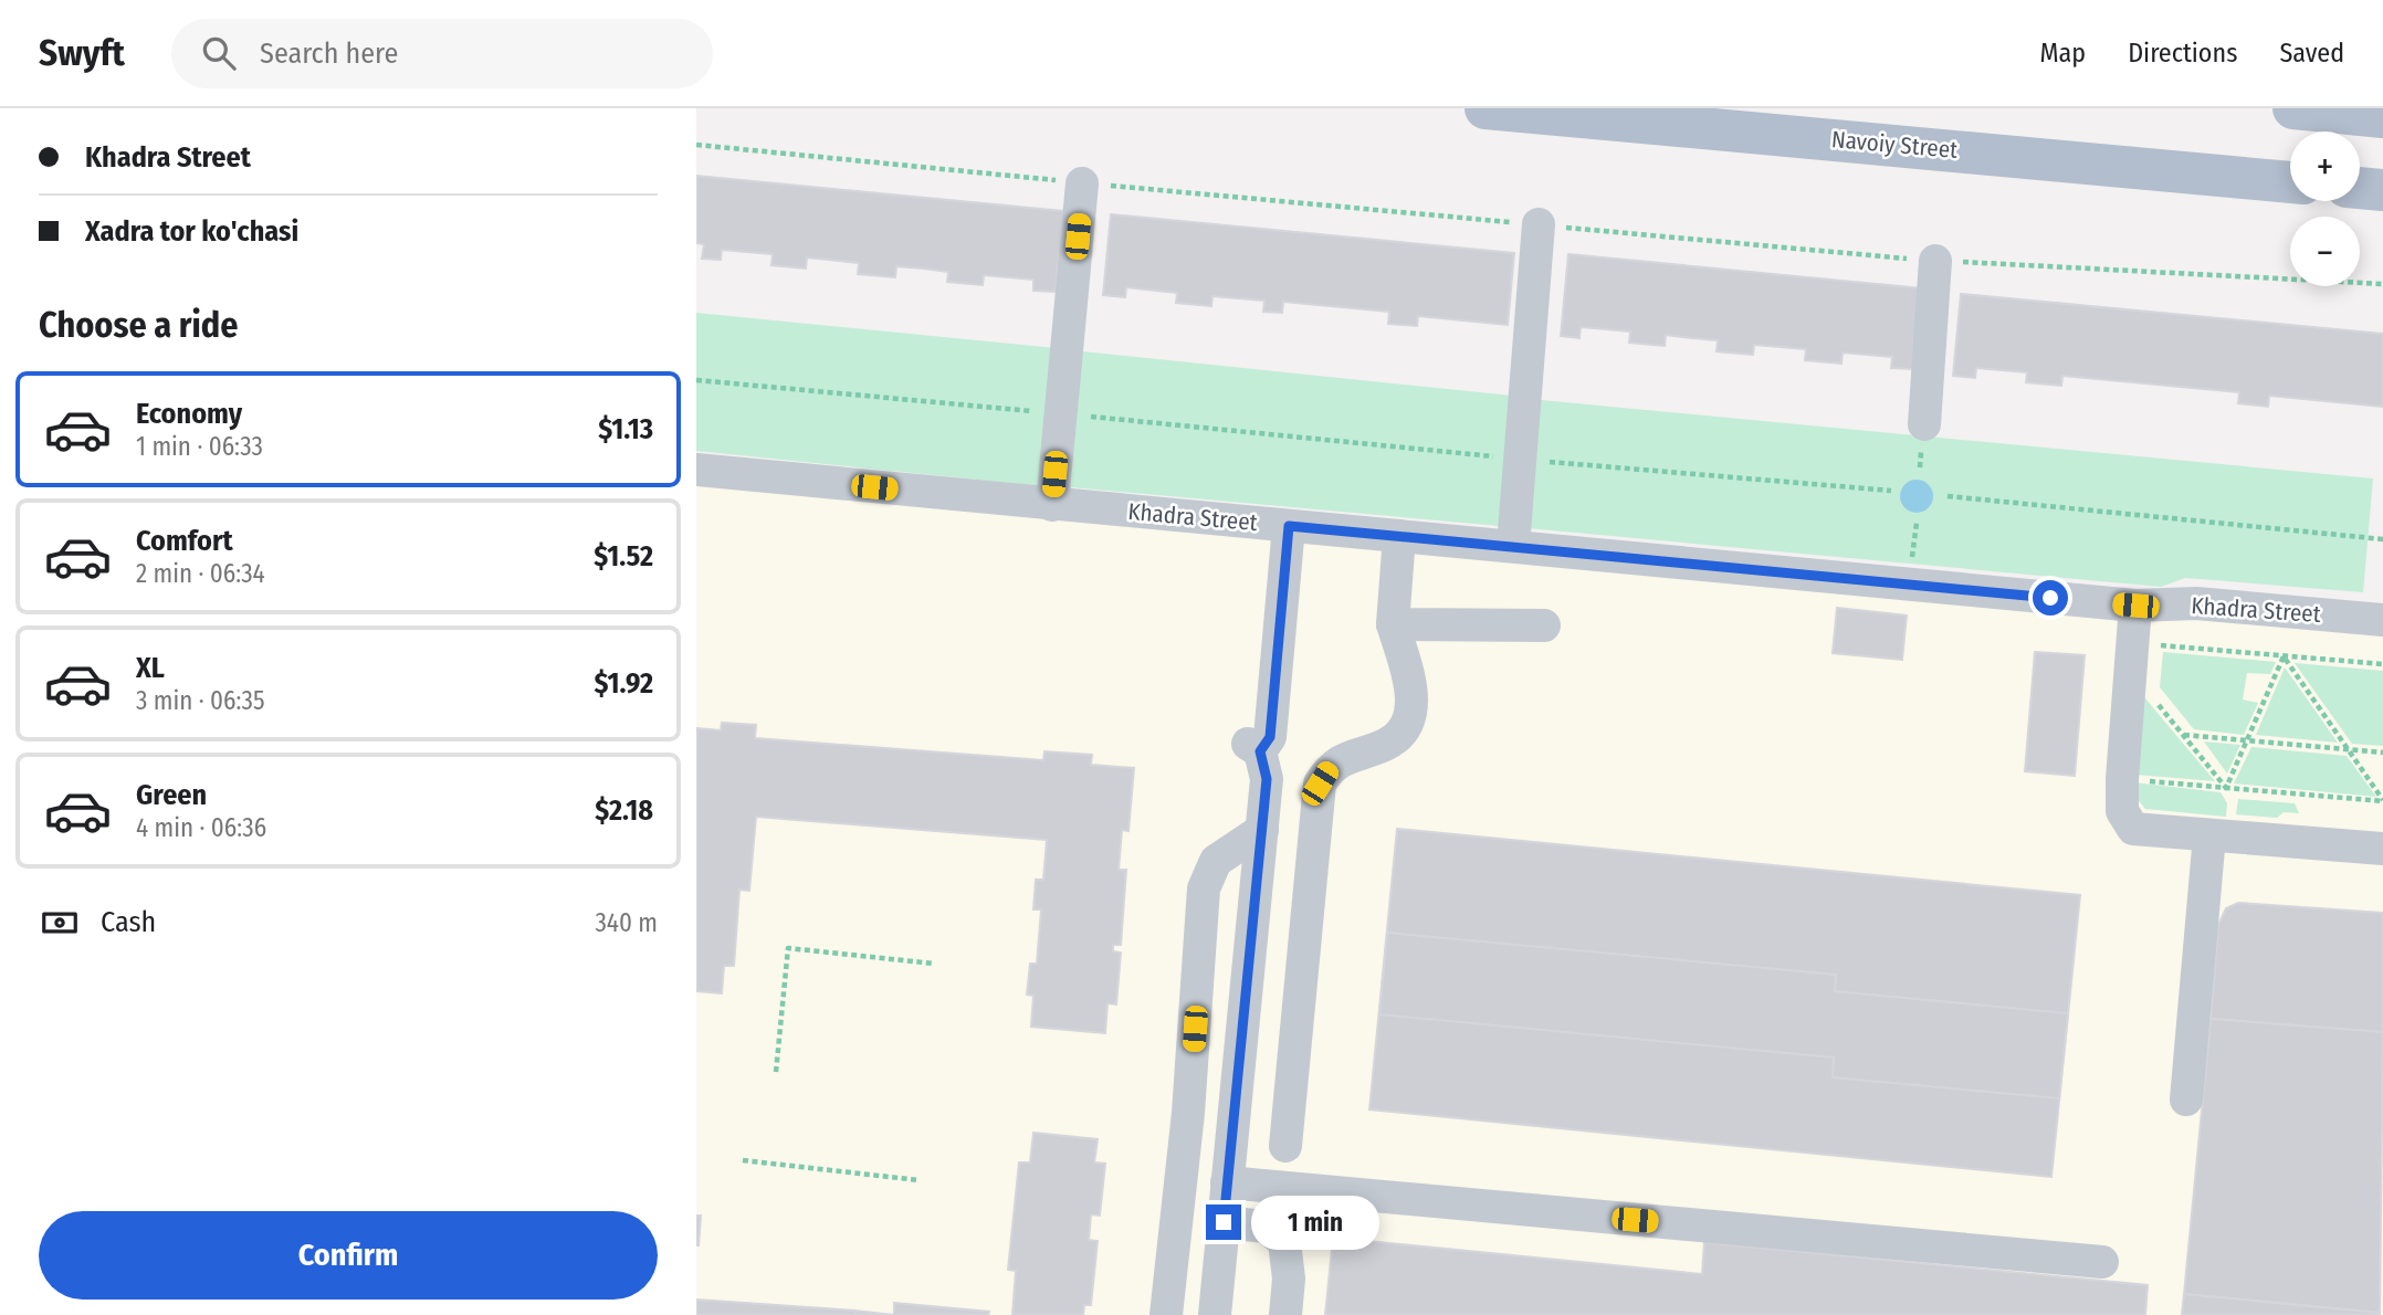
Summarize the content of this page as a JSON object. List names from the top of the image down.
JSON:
{
  "streets": {
    "main road": ["Navoiy Street"],
    "street": ["Khadra Street"]
  },
  "page": {
    "header": "Swyft",
    "search": "Search here",
    "nav": ["Map", "Directions", "Saved"],
    "banner": ["Khadra Street", "Xadra tor ko'chasi"],
    "map_buttons": ["+", "−"],
    "heading": "Choose a ride",
    "list": [
      {
        "name": "Economy",
        "note": "1 min · 06:33",
        "value": "$1.13"
      },
      {
        "name": "Comfort",
        "note": "2 min · 06:34",
        "value": "$1.52"
      },
      {
        "name": "XL",
        "note": "3 min · 06:35",
        "value": "$1.92"
      },
      {
        "name": "Green",
        "note": "4 min · 06:36",
        "value": "$2.18"
      }
    ],
    "pay": ["Cash", "340 m"],
    "buttons": "Confirm",
    "bubble": "1 min"
  }
}
